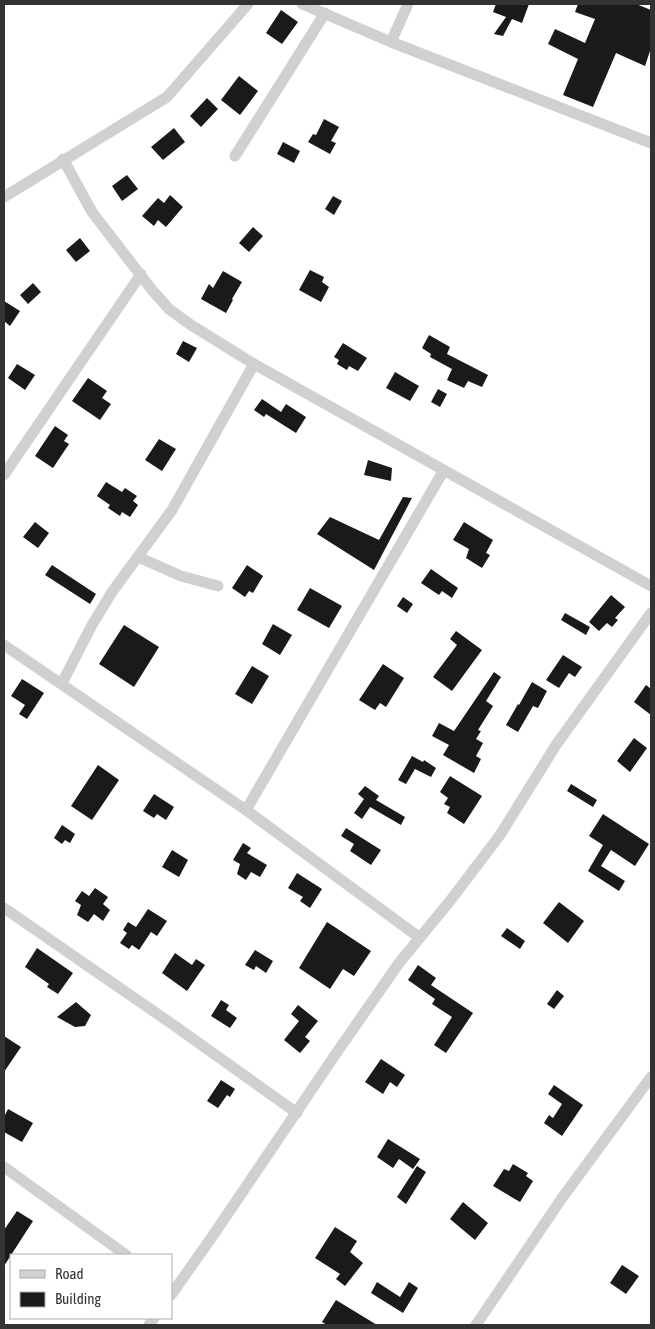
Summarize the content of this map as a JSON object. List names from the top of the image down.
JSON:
{
  "legend": ["Road", "Building"]
}
